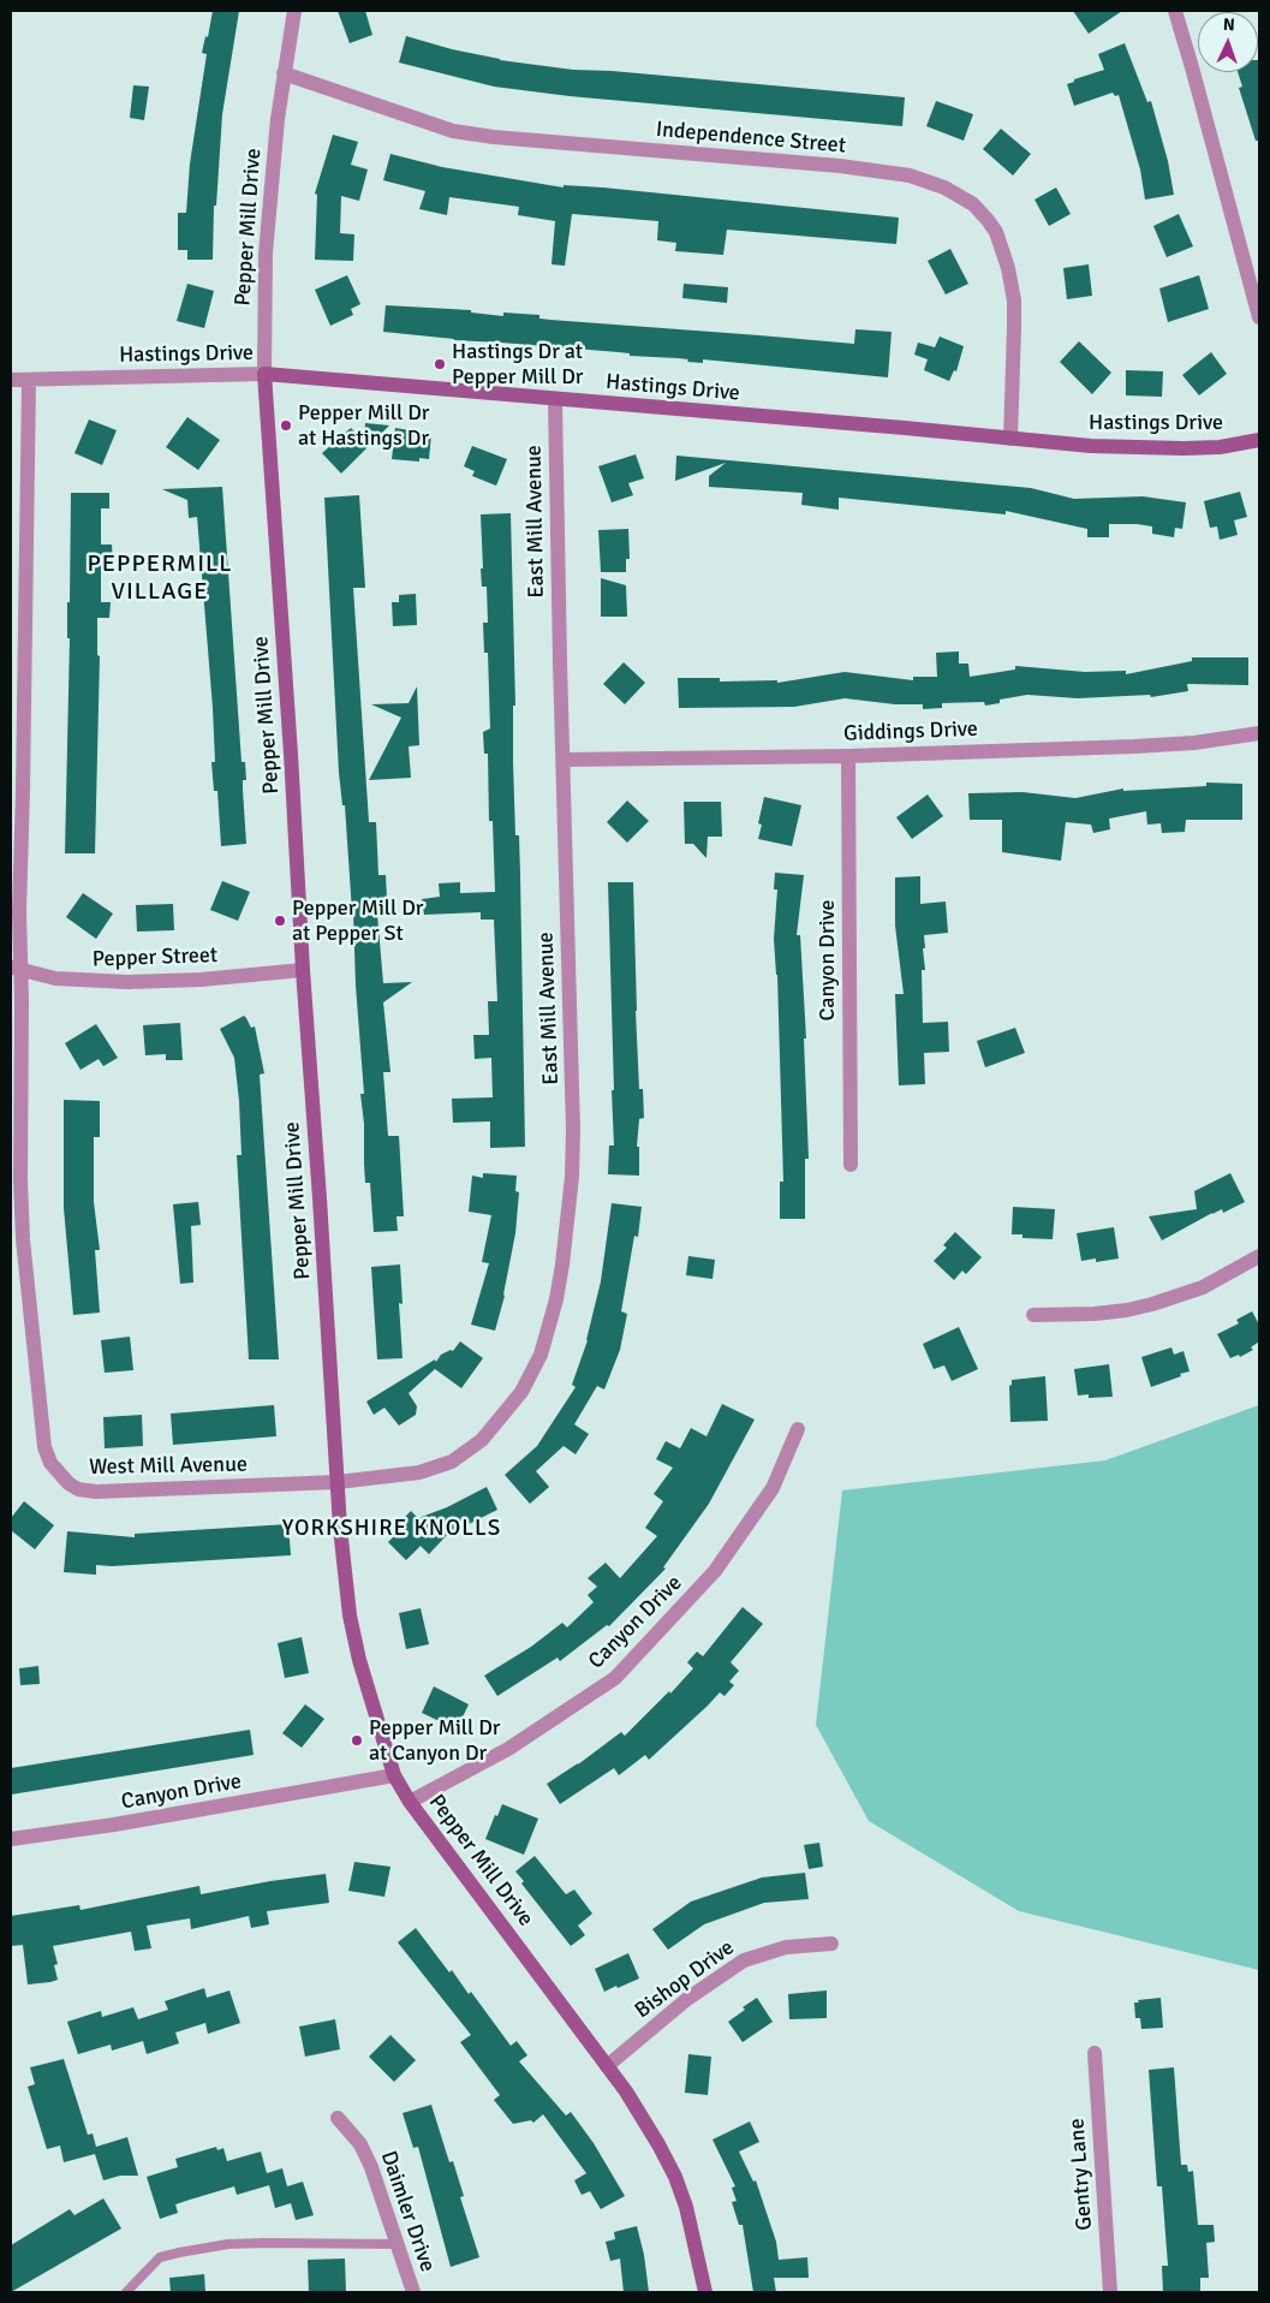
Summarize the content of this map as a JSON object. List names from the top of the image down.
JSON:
{
  "streets": {
    "street": [
      "Independence Street",
      "Pepper Mill Drive",
      "Hastings Drive",
      "East Mill Avenue",
      "Giddings Drive",
      "Pepper Street",
      "Canyon Drive",
      "West Mill Avenue",
      "Bishop Drive",
      "Gentry Lane",
      "Daimler Drive"
    ]
  },
  "crossings": [
    ["Independence Street", "Pepper Mill Drive"],
    ["Independence Street", "Hastings Drive"],
    ["Pepper Mill Drive", "Hastings Drive"],
    ["Pepper Mill Drive", "East Mill Avenue"],
    ["Pepper Mill Drive", "Pepper Street"],
    ["Pepper Mill Drive", "Canyon Drive"],
    ["Pepper Mill Drive", "West Mill Avenue"],
    ["Pepper Mill Drive", "Bishop Drive"],
    ["Hastings Drive", "East Mill Avenue"],
    ["Hastings Drive", "West Mill Avenue"],
    ["East Mill Avenue", "Giddings Drive"],
    ["East Mill Avenue", "West Mill Avenue"],
    ["Giddings Drive", "Canyon Drive"],
    ["Pepper Street", "West Mill Avenue"]
  ],
  "districts": ["PEPPERMILL VILLAGE", "YORKSHIRE KNOLLS"],
  "places": [
    "Hastings Dr at Pepper Mill Dr",
    "Pepper Mill Dr at Hastings Dr",
    "Pepper Mill Dr at Pepper St",
    "Pepper Mill Dr at Canyon Dr"
  ],
  "north": "top"
}
